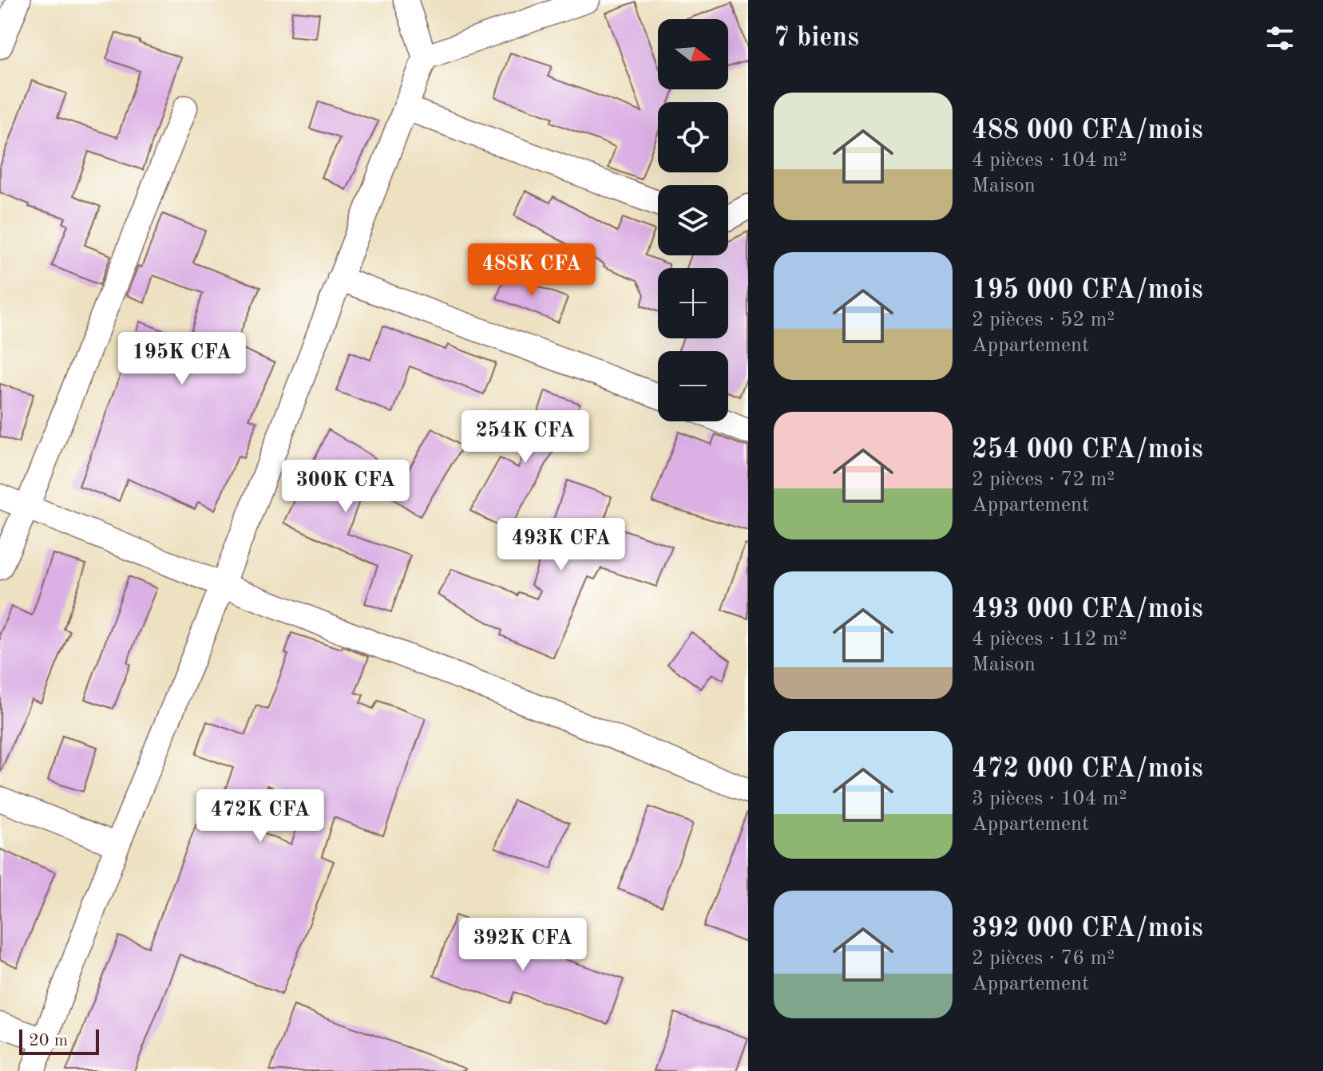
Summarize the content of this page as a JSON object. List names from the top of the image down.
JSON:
{
  "scale_bar": "20 m",
  "north": "right",
  "page": {
    "heading": "7 biens",
    "map_buttons": ["+", "−"],
    "list": [
      {
        "name": "488 000 CFA/mois",
        "note": "4 pièces · 104 m² · Maison"
      },
      {
        "name": "195 000 CFA/mois",
        "note": "2 pièces · 52 m² · Appartement"
      },
      {
        "name": "254 000 CFA/mois",
        "note": "2 pièces · 72 m² · Appartement"
      },
      {
        "name": "493 000 CFA/mois",
        "note": "4 pièces · 112 m² · Maison"
      },
      {
        "name": "472 000 CFA/mois",
        "note": "3 pièces · 104 m² · Appartement"
      },
      {
        "name": "392 000 CFA/mois",
        "note": "2 pièces · 76 m² · Appartement"
      }
    ],
    "price": [
      "488K CFA",
      "195K CFA",
      "254K CFA",
      "300K CFA",
      "493K CFA",
      "472K CFA",
      "392K CFA"
    ],
    "scale": "20 m"
  }
}
